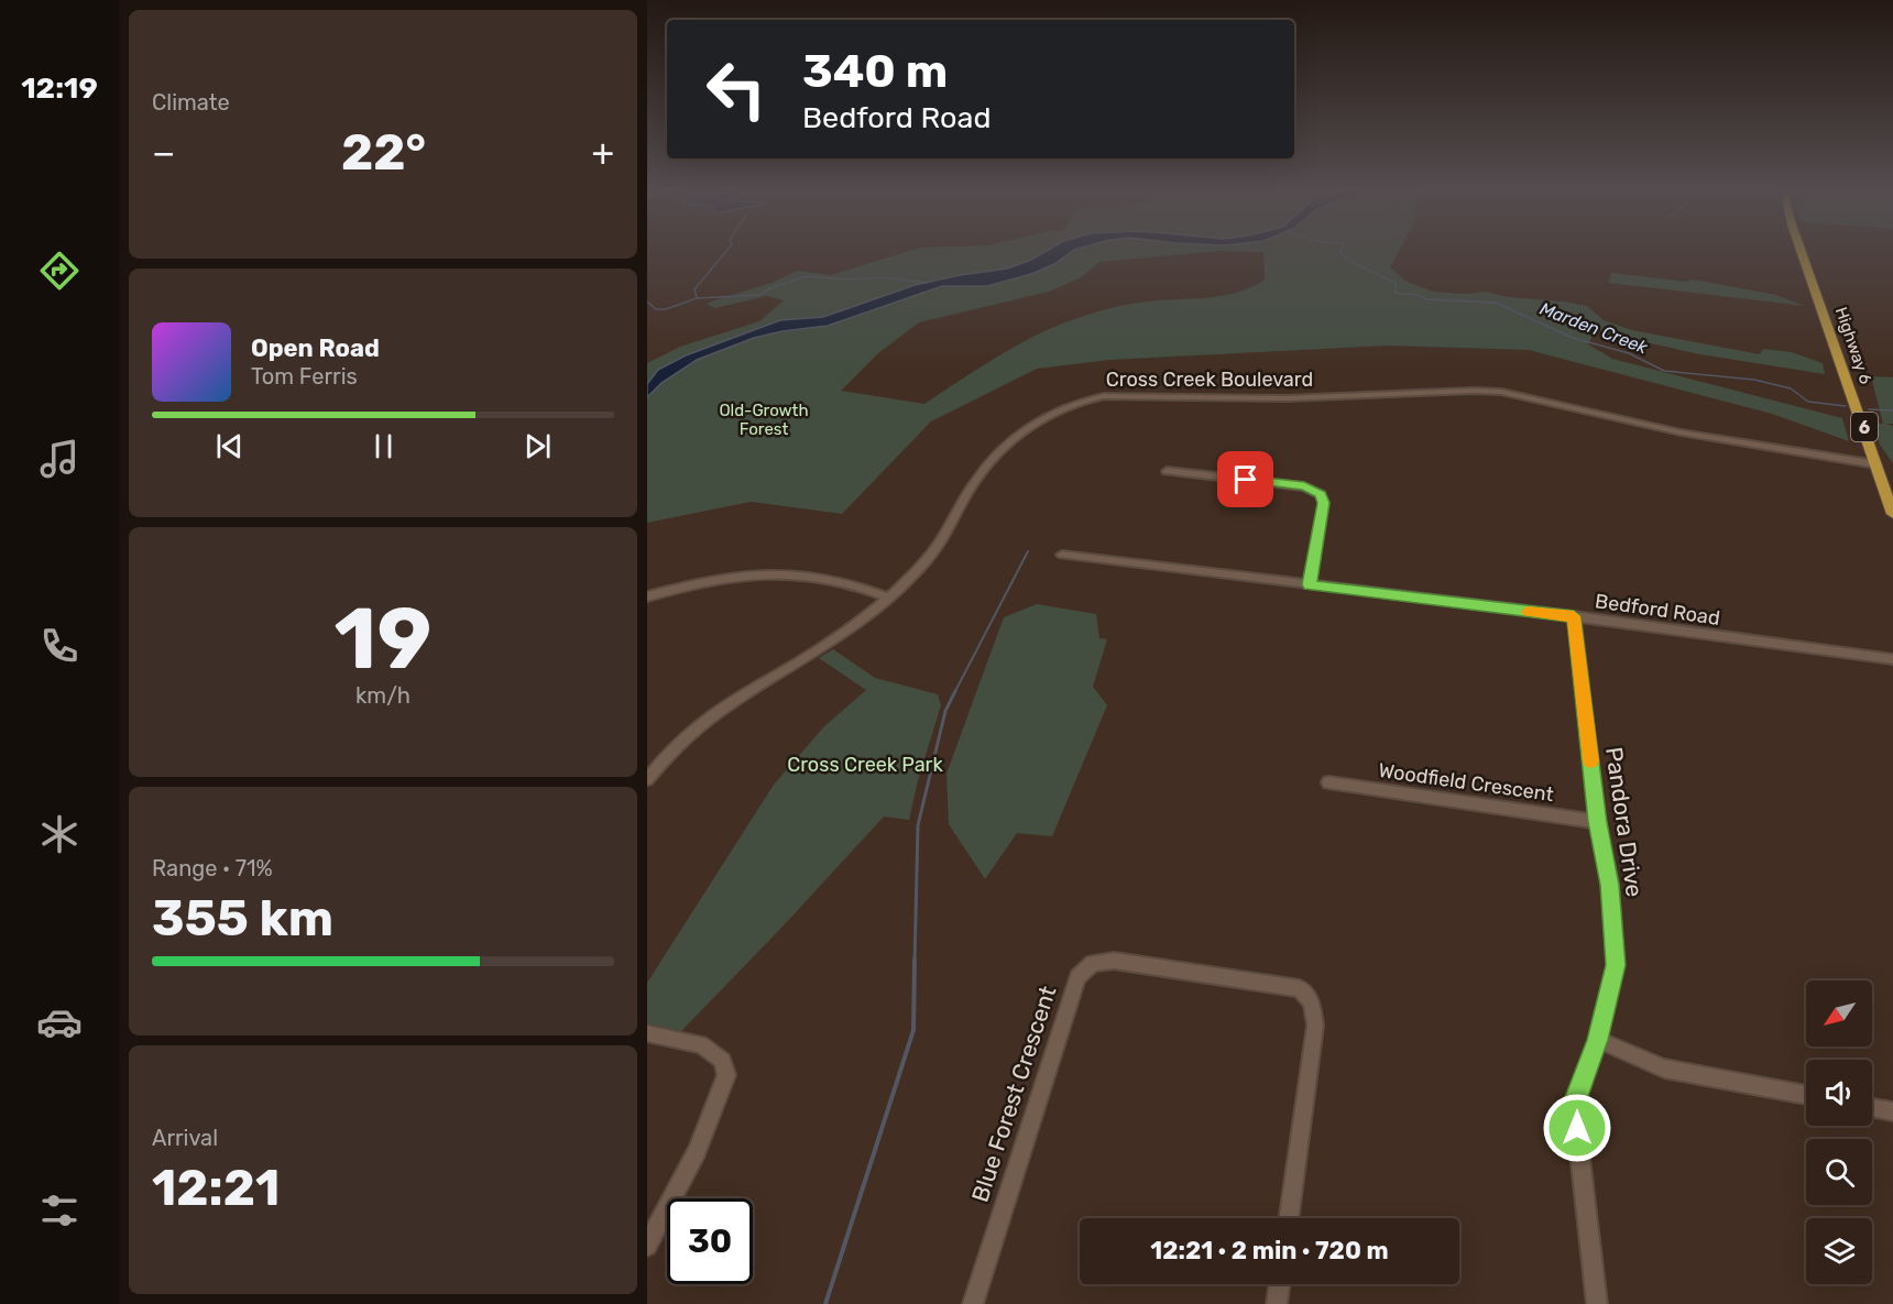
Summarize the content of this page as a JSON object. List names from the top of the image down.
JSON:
{
  "streets": {
    "main road": ["Highway 6", "6"],
    "street": [
      "Cross Creek Boulevard",
      "Bedford Road",
      "Woodfield Crescent",
      "Pandora Drive",
      "Blue Forest Crescent"
    ]
  },
  "crossings": [
    ["Highway 6", "Cross Creek Boulevard"],
    ["Bedford Road", "Pandora Drive"],
    ["Woodfield Crescent", "Pandora Drive"]
  ],
  "water": ["Marden Creek"],
  "parks": ["Old-Growth Forest", "Cross Creek Park"],
  "north": "bottom left",
  "page": {
    "tabs": "12:19",
    "tile": [
      "Climate",
      ["19", "km/h"],
      ["Range · 71%", "355 km"],
      ["Arrival", "12:21"]
    ],
    "turn": ["340 m", "Bedford Road"],
    "heat": ["−", "22°", "+"],
    "song": ["Open Road", "Tom Ferris"],
    "limit": "30",
    "trip": "12:21 · 2 min · 720 m"
  }
}
